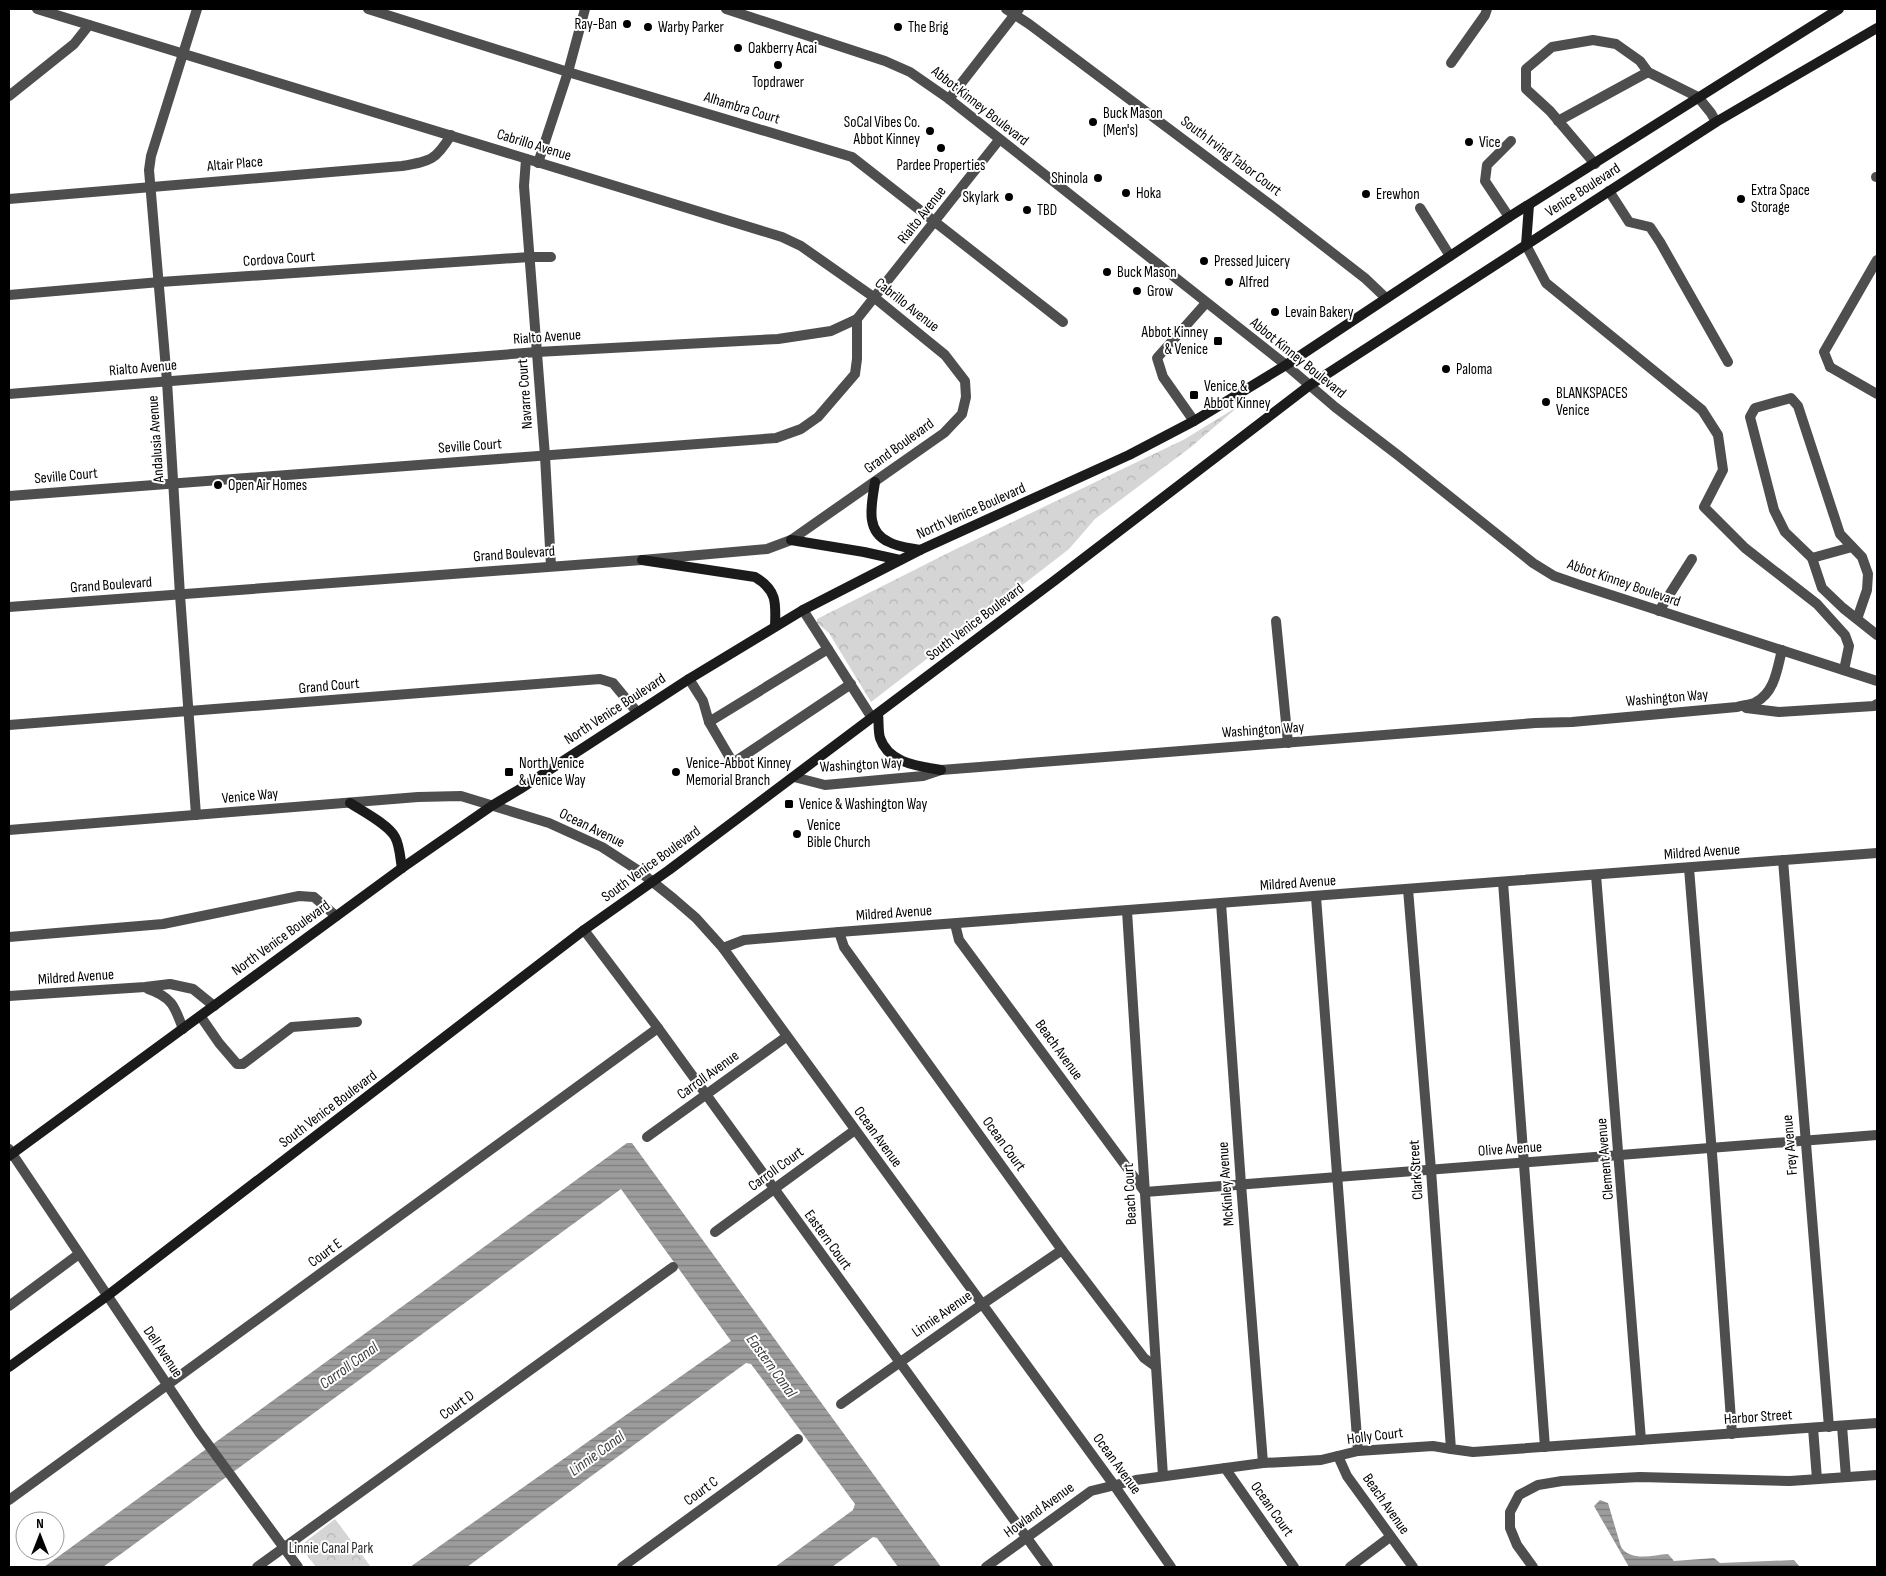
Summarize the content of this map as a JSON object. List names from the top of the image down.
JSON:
{
  "streets": {
    "main road": ["Venice Boulevard", "North Venice Boulevard", "South Venice Boulevard"],
    "street": [
      "Abbot Kinney Boulevard",
      "Alhambra Court",
      "Cabrillo Avenue",
      "South Irving Tabor Court",
      "Altair Place",
      "Rialto Avenue",
      "Cordova Court",
      "Navarre Court",
      "Andalusia Avenue",
      "Seville Court",
      "Grand Boulevard",
      "Grand Court",
      "Washington Way",
      "Venice Way",
      "Ocean Avenue",
      "Mildred Avenue",
      "Beach Avenue",
      "Carroll Avenue",
      "Ocean Court",
      "Frey Avenue",
      "Olive Avenue",
      "Clement Avenue",
      "Carroll Court",
      "Clark Street",
      "McKinley Avenue",
      "Beach Court",
      "Eastern Court",
      "Court E",
      "Linnie Avenue",
      "Dell Avenue",
      "Court D",
      "Harbor Street",
      "Holly Court",
      "Court C",
      "Howland Avenue"
    ]
  },
  "crossings": [
    ["Abbot Kinney Boulevard", "Venice Boulevard"],
    ["Abbot Kinney Boulevard", "Rialto Avenue"],
    ["Abbot Kinney Boulevard", "North Venice Boulevard"],
    ["Abbot Kinney Boulevard", "South Venice Boulevard"],
    ["Abbot Kinney Boulevard", "Washington Way"],
    ["Alhambra Court", "Rialto Avenue"],
    ["Cabrillo Avenue", "Altair Place"],
    ["Cabrillo Avenue", "Rialto Avenue"],
    ["Cabrillo Avenue", "Navarre Court"],
    ["Cabrillo Avenue", "Andalusia Avenue"],
    ["Cabrillo Avenue", "Grand Boulevard"],
    ["South Irving Tabor Court", "Venice Boulevard"],
    ["Altair Place", "Andalusia Avenue"],
    ["Venice Boulevard", "North Venice Boulevard"],
    ["Venice Boulevard", "South Venice Boulevard"],
    ["Rialto Avenue", "Navarre Court"],
    ["Rialto Avenue", "Andalusia Avenue"],
    ["Rialto Avenue", "Seville Court"],
    ["Cordova Court", "Navarre Court"],
    ["Cordova Court", "Andalusia Avenue"],
    ["Navarre Court", "Seville Court"],
    ["Navarre Court", "Grand Boulevard"],
    ["Andalusia Avenue", "Seville Court"],
    ["Andalusia Avenue", "Grand Boulevard"],
    ["Andalusia Avenue", "Grand Court"],
    ["Andalusia Avenue", "Venice Way"],
    ["North Venice Boulevard", "Grand Court"],
    ["North Venice Boulevard", "Venice Way"],
    ["North Venice Boulevard", "Ocean Avenue"],
    ["North Venice Boulevard", "Mildred Avenue"],
    ["North Venice Boulevard", "Dell Avenue"],
    ["South Venice Boulevard", "Washington Way"],
    ["South Venice Boulevard", "Ocean Avenue"],
    ["South Venice Boulevard", "Eastern Court"],
    ["South Venice Boulevard", "Dell Avenue"],
    ["Venice Way", "Ocean Avenue"],
    ["Ocean Avenue", "Mildred Avenue"],
    ["Ocean Avenue", "Carroll Avenue"],
    ["Ocean Avenue", "Carroll Court"],
    ["Ocean Avenue", "Linnie Avenue"],
    ["Ocean Avenue", "Holly Court"],
    ["Ocean Avenue", "Howland Avenue"],
    ["Mildred Avenue", "Beach Avenue"],
    ["Mildred Avenue", "Ocean Court"],
    ["Mildred Avenue", "Frey Avenue"],
    ["Mildred Avenue", "Clement Avenue"],
    ["Mildred Avenue", "Clark Street"],
    ["Mildred Avenue", "McKinley Avenue"],
    ["Mildred Avenue", "Beach Court"],
    ["Beach Avenue", "Olive Avenue"],
    ["Beach Avenue", "Beach Court"],
    ["Beach Avenue", "Holly Court"],
    ["Carroll Avenue", "Eastern Court"],
    ["Ocean Court", "Beach Court"],
    ["Ocean Court", "Linnie Avenue"],
    ["Ocean Court", "Holly Court"],
    ["Frey Avenue", "Olive Avenue"],
    ["Frey Avenue", "Harbor Street"],
    ["Olive Avenue", "Clement Avenue"],
    ["Olive Avenue", "Clark Street"],
    ["Olive Avenue", "McKinley Avenue"],
    ["Olive Avenue", "Beach Court"],
    ["Clement Avenue", "Harbor Street"],
    ["Clement Avenue", "Holly Court"],
    ["Carroll Court", "Eastern Court"],
    ["Clark Street", "Holly Court"],
    ["McKinley Avenue", "Holly Court"],
    ["Beach Court", "Holly Court"],
    ["Eastern Court", "Court E"],
    ["Eastern Court", "Linnie Avenue"],
    ["Eastern Court", "Howland Avenue"],
    ["Court E", "Dell Avenue"],
    ["Dell Avenue", "Court D"],
    ["Harbor Street", "Holly Court"],
    ["Holly Court", "Howland Avenue"]
  ],
  "water": ["Carroll Canal", "Eastern Canal", "Linnie Canal"],
  "parks": ["Linnie Canal Park"],
  "places": {
    "other": [
      "Ray-Ban",
      "Warby Parker",
      "The Brig",
      "Oakberry Acai",
      "Topdrawer",
      "Buck Mason (Men's)",
      "SoCal Vibes Co. Abbot Kinney",
      "Vice",
      "Pardee Properties",
      "Shinola",
      "Hoka",
      "Erewhon",
      "Skylark",
      "Extra Space Storage",
      "TBD",
      "Pressed Juicery",
      "Buck Mason",
      "Alfred",
      "Grow",
      "Levain Bakery",
      "Paloma",
      "BLANKSPACES Venice",
      "Open Air Homes",
      "Venice-Abbot Kinney Memorial Branch",
      "Venice Bible Church"
    ],
    "transit": [
      "Abbot Kinney & Venice",
      "Venice & Abbot Kinney",
      "North Venice & Venice Way",
      "Venice & Washington Way"
    ]
  },
  "north": "top"
}
